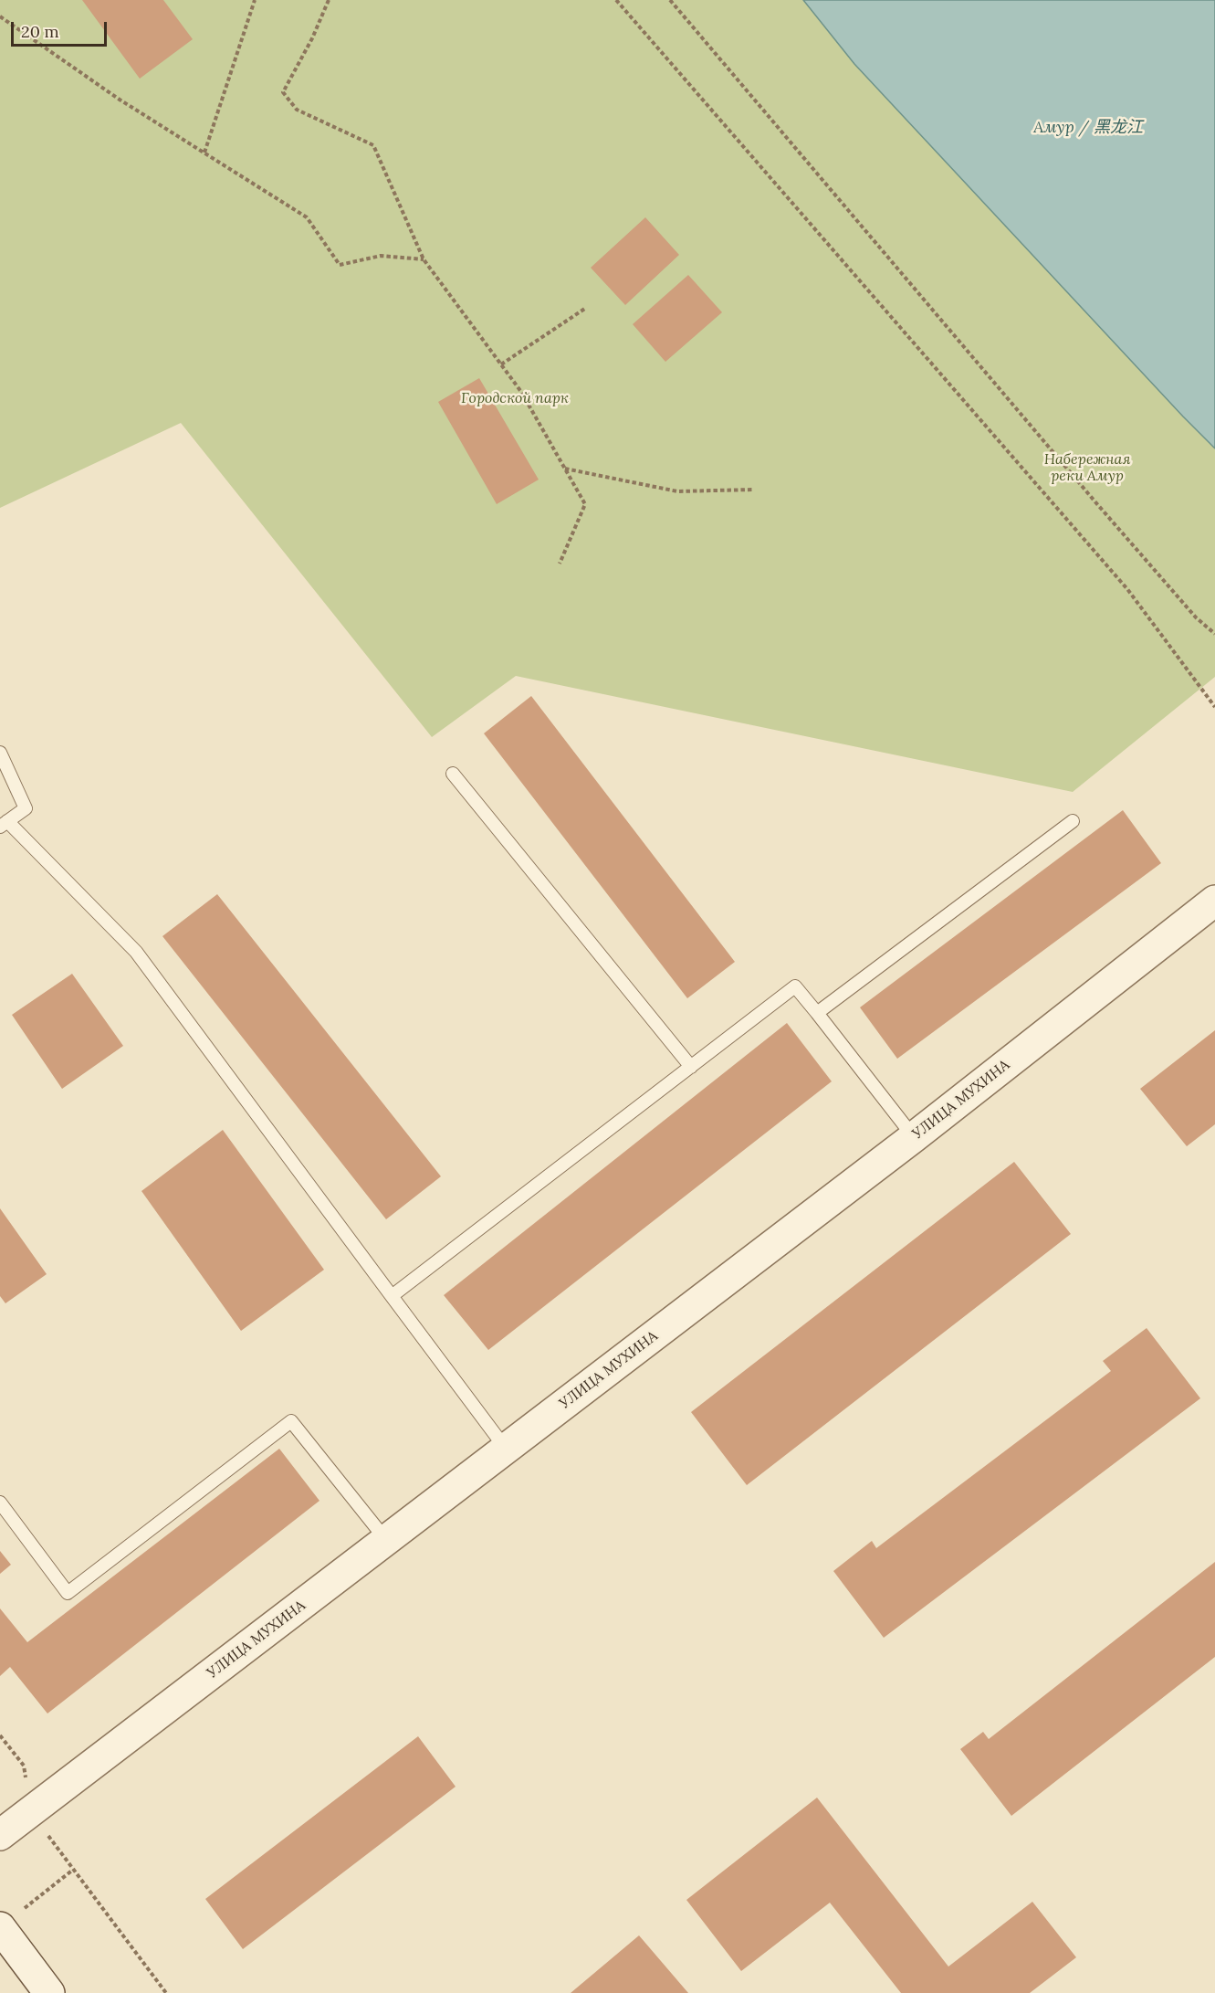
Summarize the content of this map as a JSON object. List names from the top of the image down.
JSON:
{
  "streets": {
    "street": ["УЛИЦА МУХИНА"]
  },
  "water": ["Амур / 黑龙江"],
  "parks": ["Городской парк", "Набережная реки Амур"],
  "scale_bar": "20 m"
}
